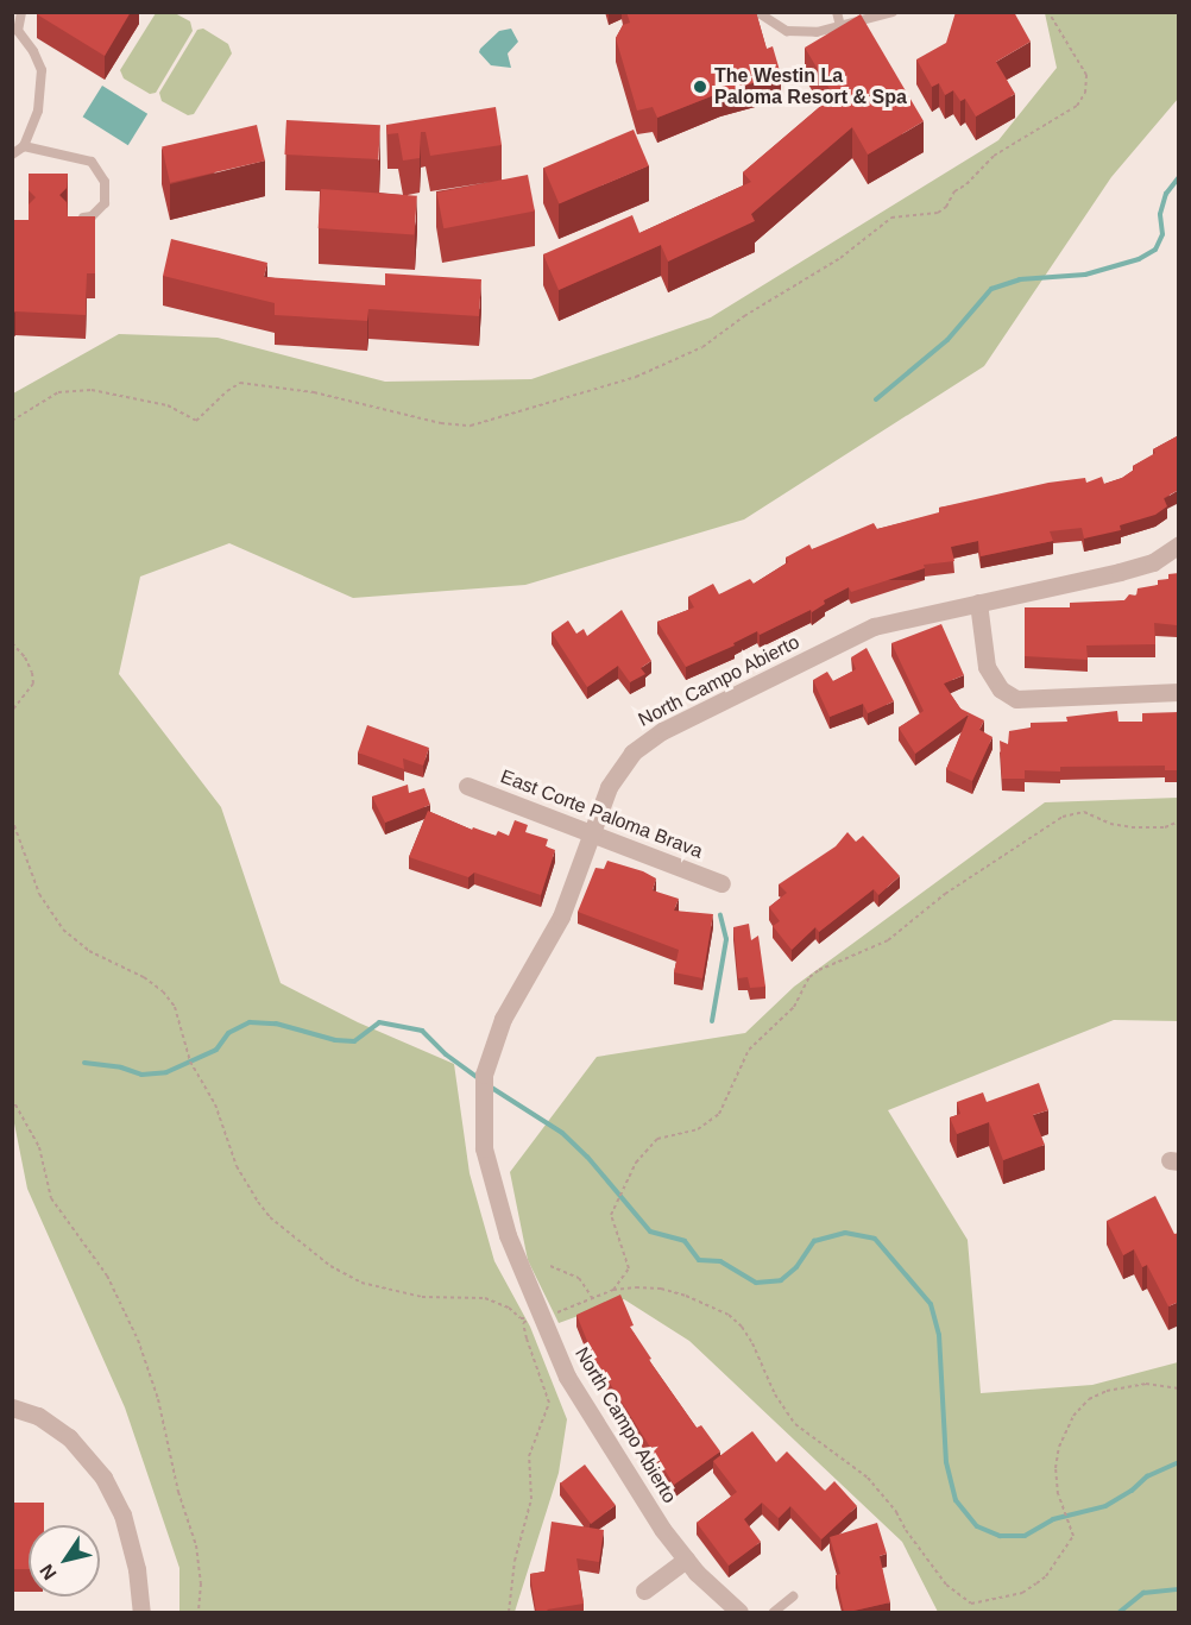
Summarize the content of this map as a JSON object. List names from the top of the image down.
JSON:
{
  "streets": {
    "street": ["North Campo Abierto", "East Corte Paloma Brava"]
  },
  "crossings": [
    ["North Campo Abierto", "East Corte Paloma Brava"]
  ],
  "places": ["The Westin La Paloma Resort & Spa"],
  "north": "bottom left"
}
